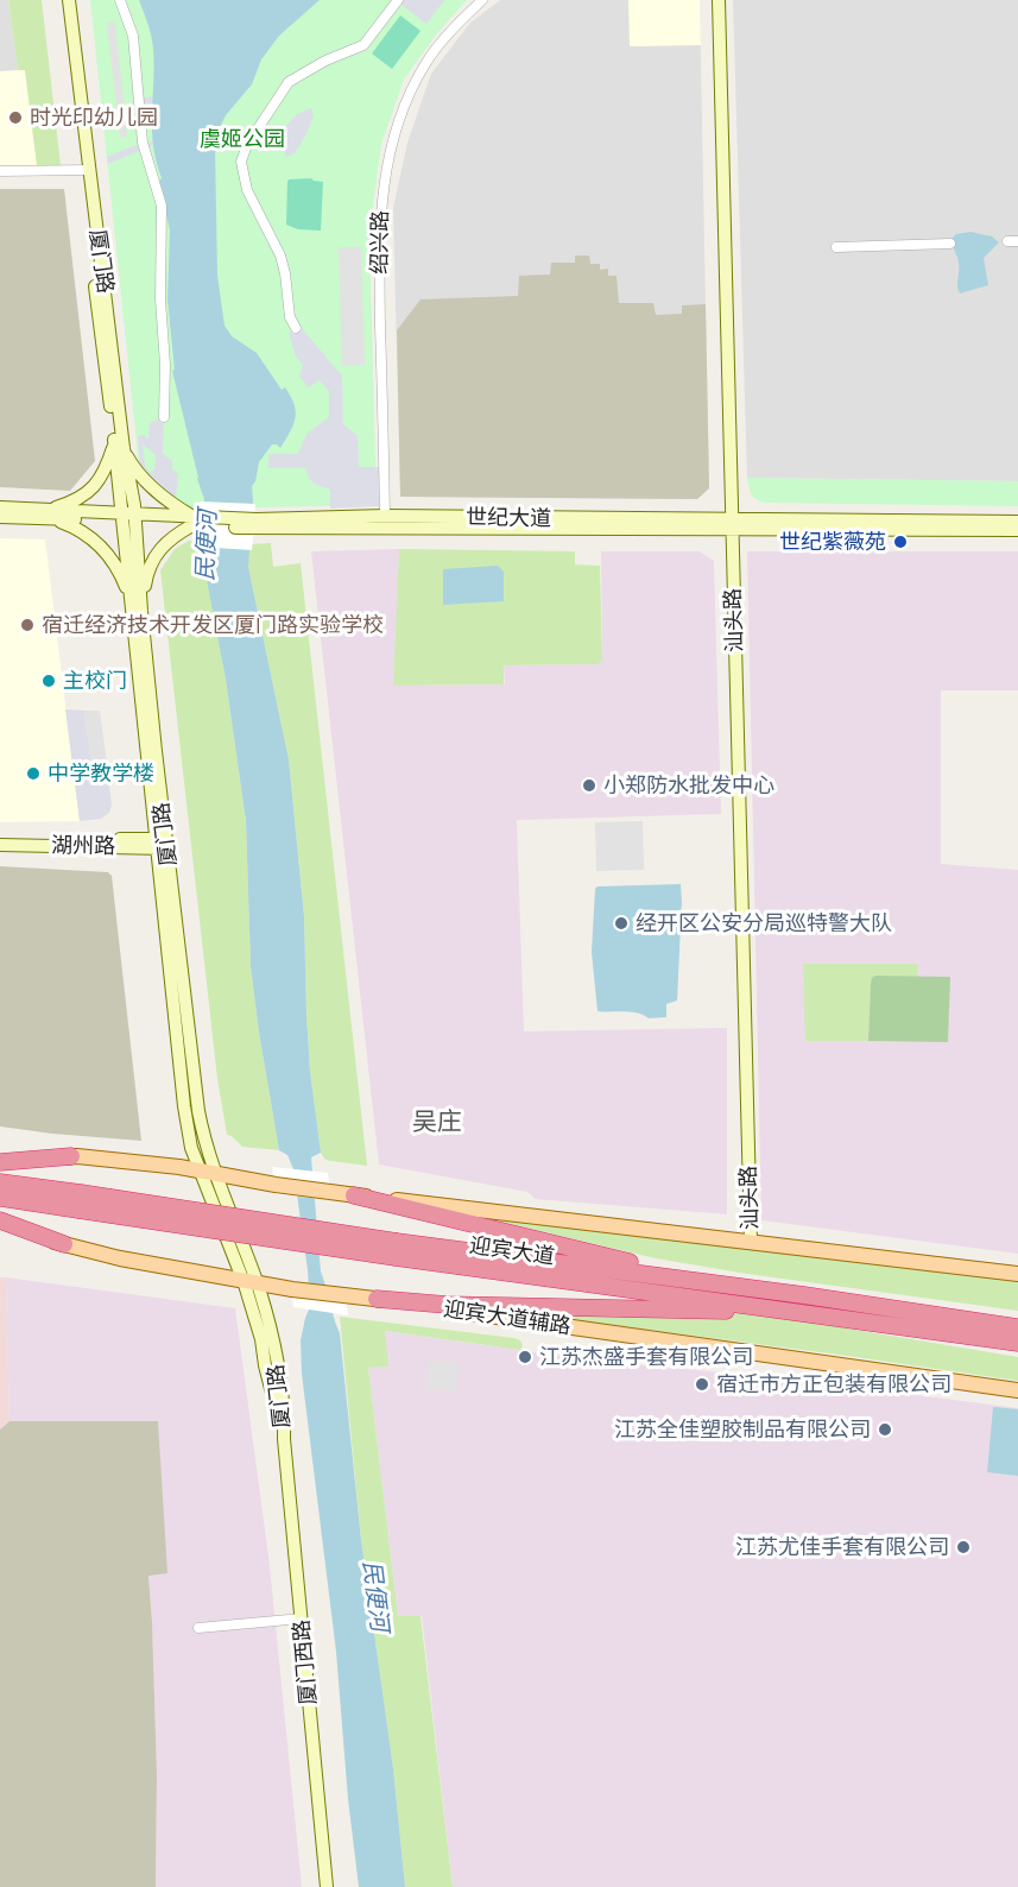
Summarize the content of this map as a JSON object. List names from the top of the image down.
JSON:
{
  "streets": {
    "highway": ["迎宾大道"],
    "main road": ["迎宾大道辅路"],
    "street": [
      "绍兴路",
      "厦门路",
      "世纪大道",
      "汕头路",
      "湖州路",
      "厦门西路"
    ]
  },
  "crossings": [
    ["绍兴路", "世纪大道"],
    ["厦门路", "世纪大道"],
    ["厦门路", "湖州路"],
    ["厦门路", "迎宾大道辅路"],
    ["厦门路", "厦门西路"],
    ["世纪大道", "汕头路"]
  ],
  "districts": ["吴庄"],
  "water": ["民便河"],
  "parks": ["虞姬公园"],
  "places": [
    "时光印幼儿园",
    "世纪紫薇苑",
    "宿迁经济技术开发区厦门路实验学校",
    "主校门",
    "中学教学楼",
    "小郑防水批发中心",
    "经开区公安分局巡特警大队",
    "江苏杰盛手套有限公司",
    "宿迁市方正包装有限公司",
    "江苏全佳塑胶制品有限公司",
    "江苏尤佳手套有限公司"
  ]
}
